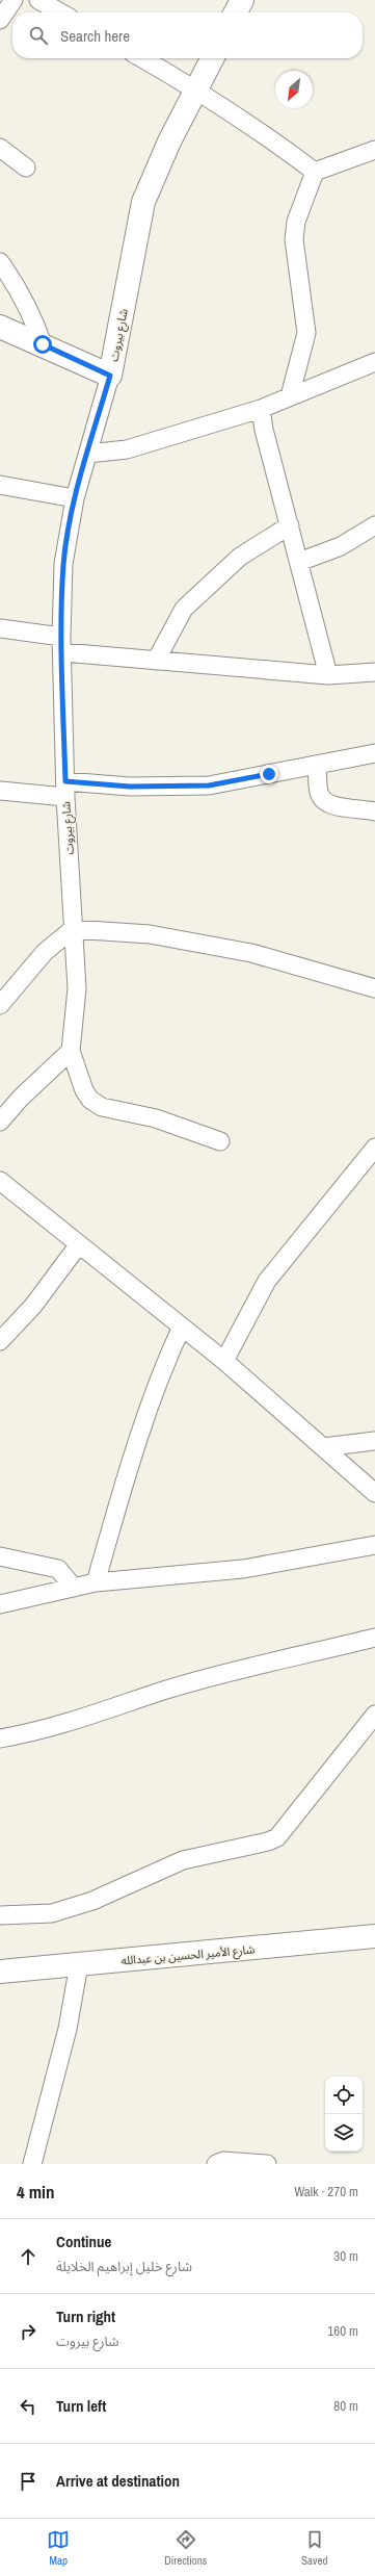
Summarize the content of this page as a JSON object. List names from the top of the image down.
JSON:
{
  "streets": {
    "street": ["شارع بيروت", "شارع الأمير الحسين بن عبدالله"]
  },
  "north": "bottom left",
  "page": {
    "search": "Search here",
    "heading": ["4 min", "Walk · 270 m"],
    "list": [
      ["Continue", "شارع خليل إبراهيم الخلايلة", "30 m"],
      ["Turn right", "شارع بيروت", "160 m"],
      ["Turn left", "80 m"],
      "Arrive at destination"
    ],
    "nav": ["Map", "Directions", "Saved"]
  }
}
